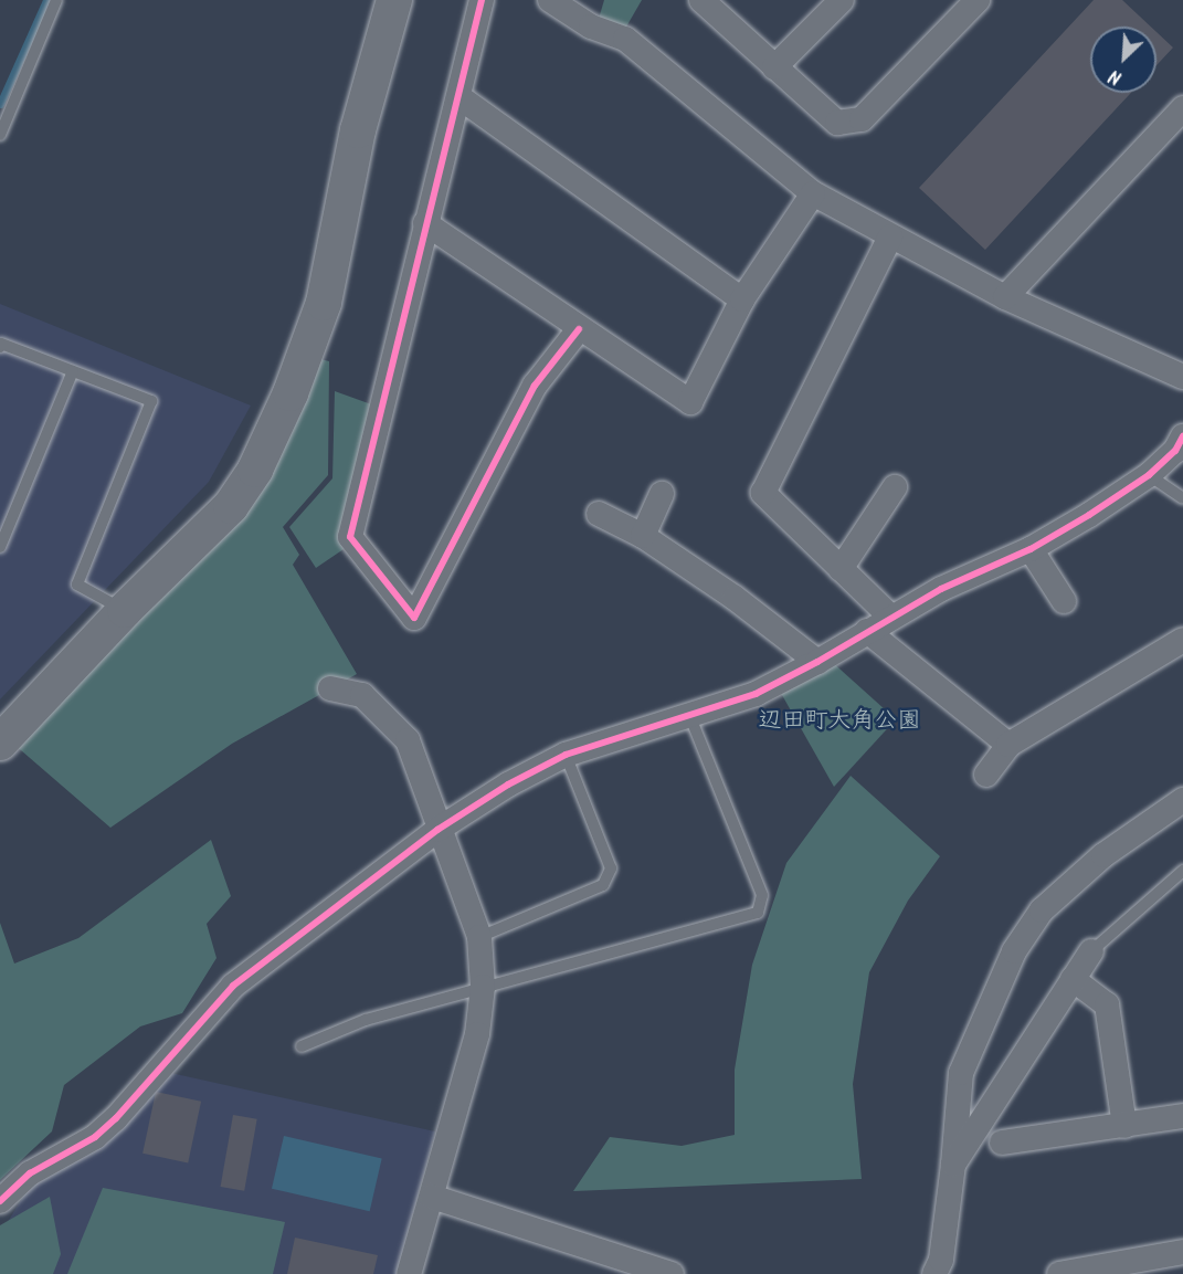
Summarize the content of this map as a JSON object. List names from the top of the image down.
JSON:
{
  "parks": ["辺田町大角公園"],
  "north": "bottom left"
}
